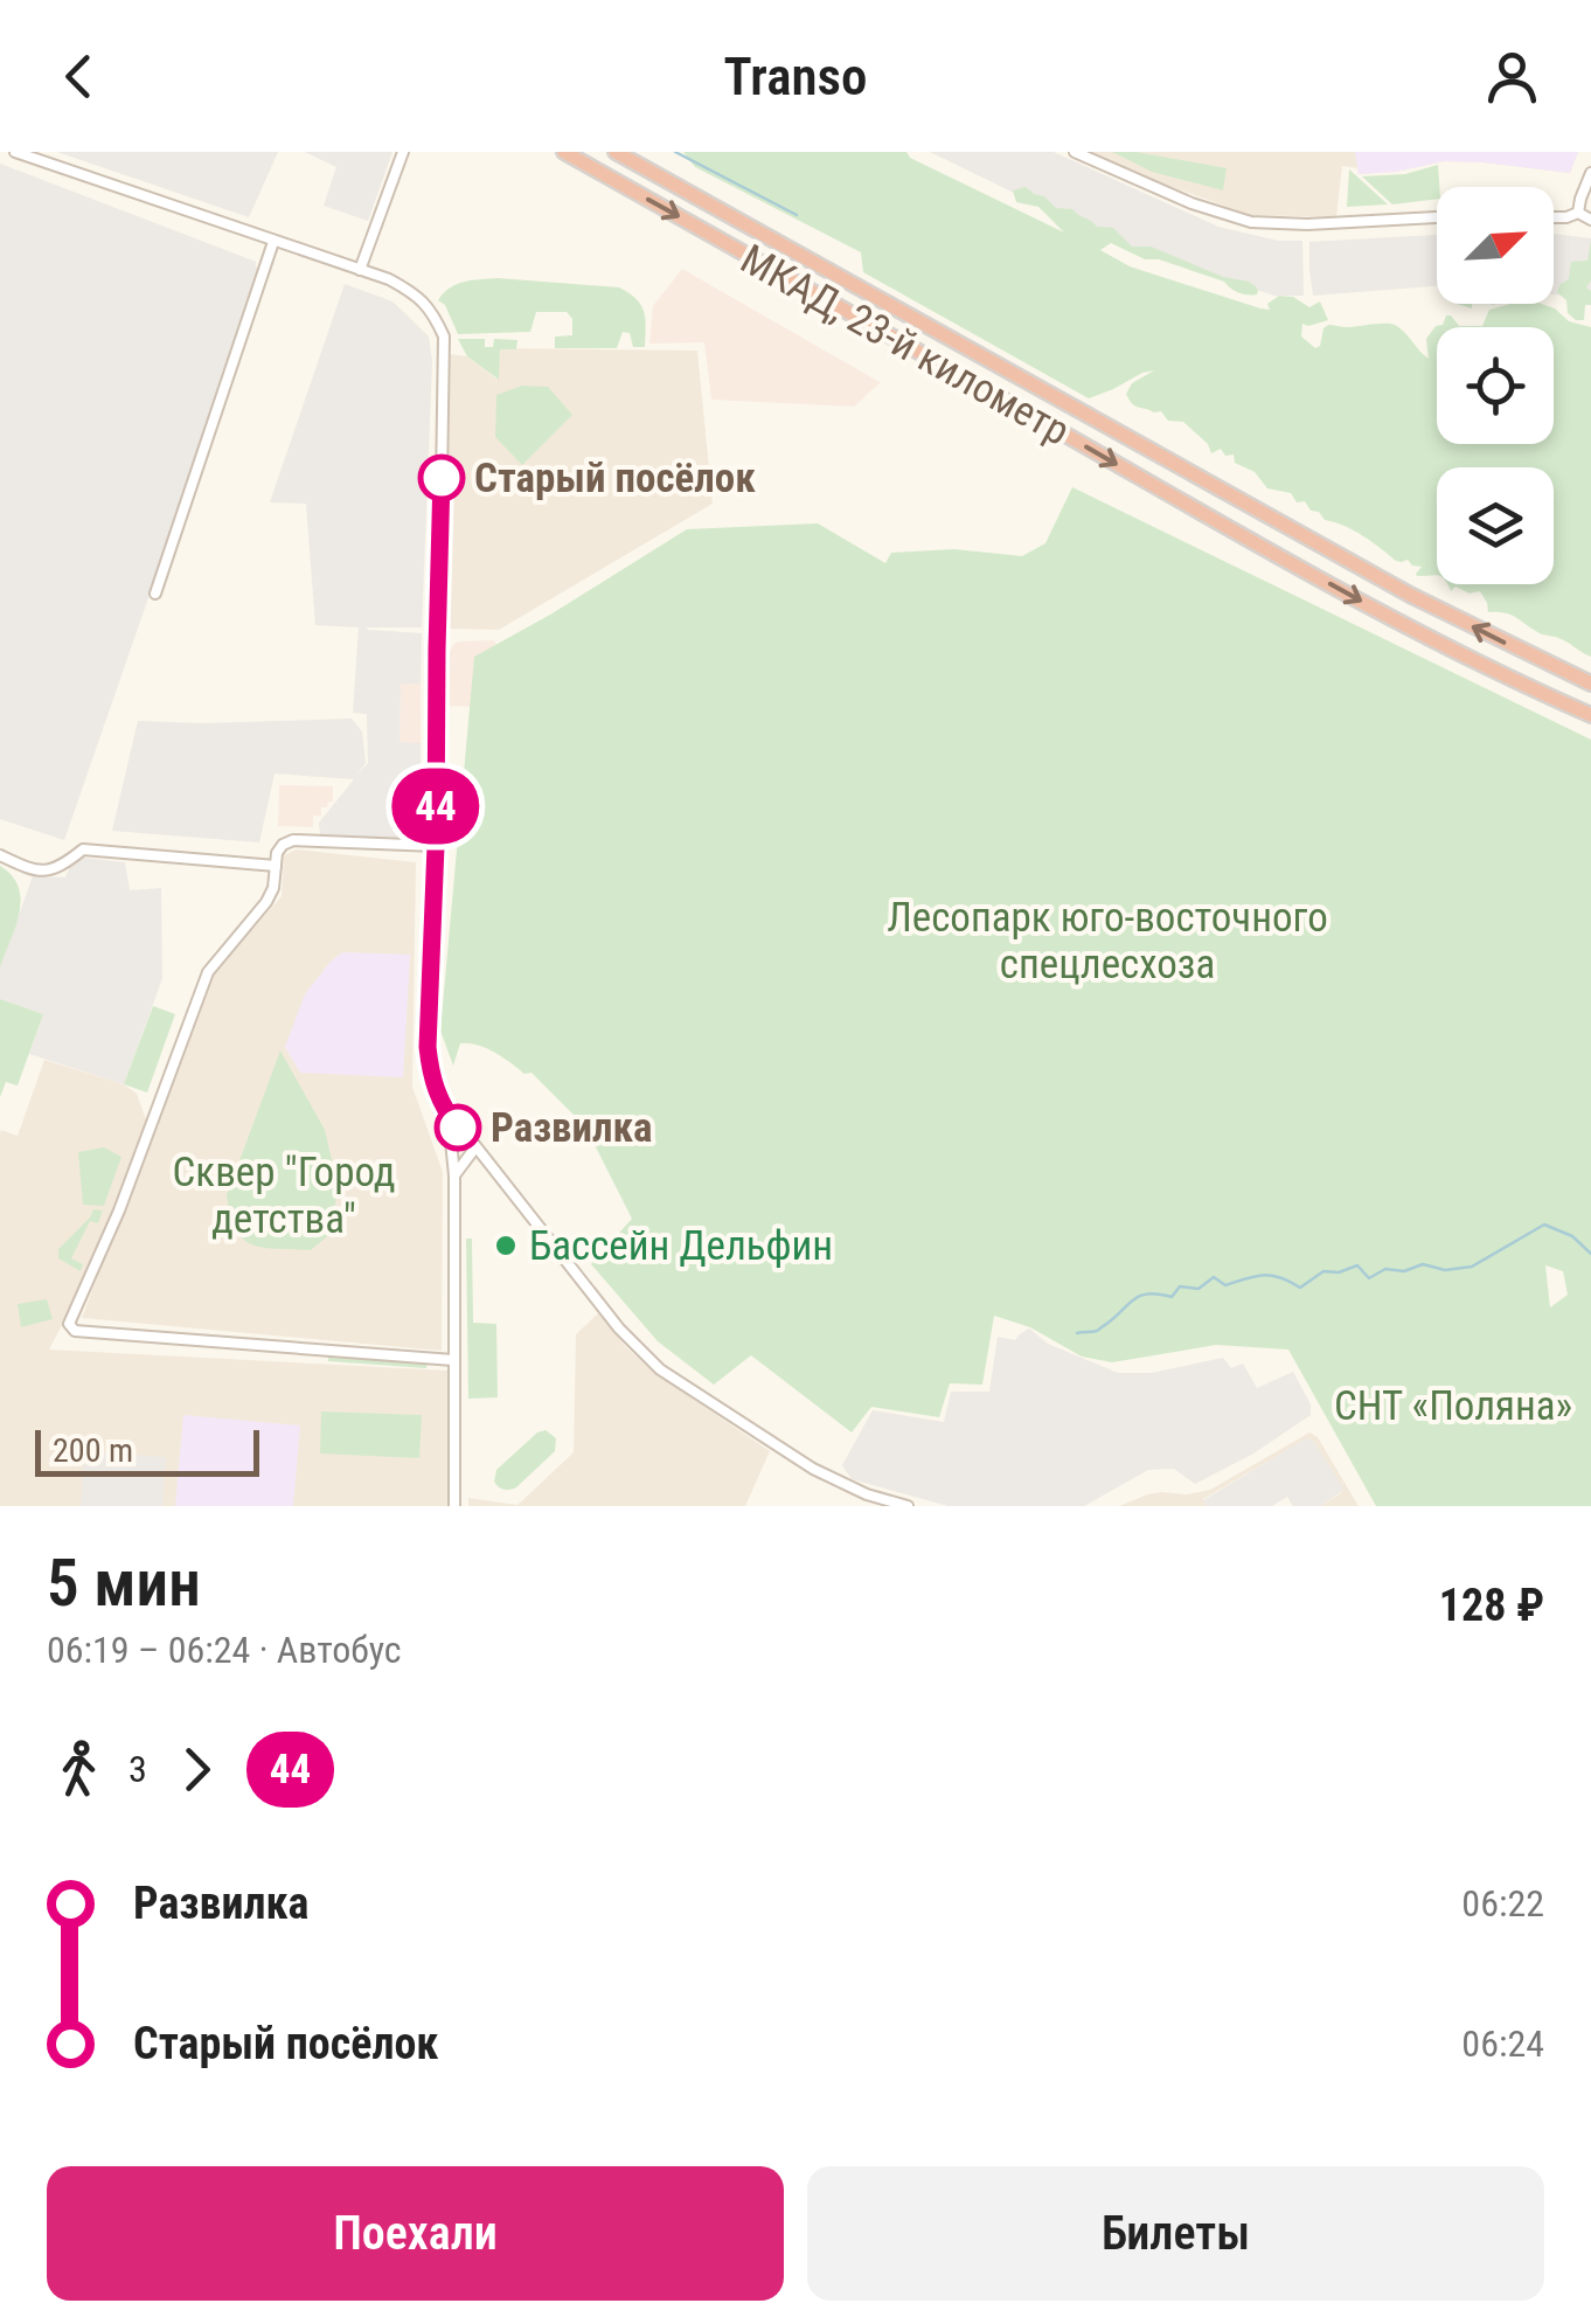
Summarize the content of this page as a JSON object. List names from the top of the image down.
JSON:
{
  "streets": {
    "highway": ["МКАД, 23-й километр"]
  },
  "parks": ["Лесопарк юго-восточного спецлесхоза", "Сквер \"Город детства\"", "СНТ «Поляна»"],
  "places": ["Старый посёлок", "Развилка", "Бассейн Дельфин"],
  "lines": ["bus line 44"],
  "scale_bar": "200 m",
  "north": "top right",
  "page": {
    "header": "Transo",
    "on_map": "44",
    "scale": "200 m",
    "heading": ["5 мин", "06:19 – 06:24 · Автобус", "128 ₽"],
    "legs": ["3", "44"],
    "list": [
      {
        "name": "Развилка",
        "value": "06:22"
      },
      {
        "name": "Старый посёлок",
        "value": "06:24"
      }
    ],
    "buttons": ["Поехали", "Билеты"]
  }
}
